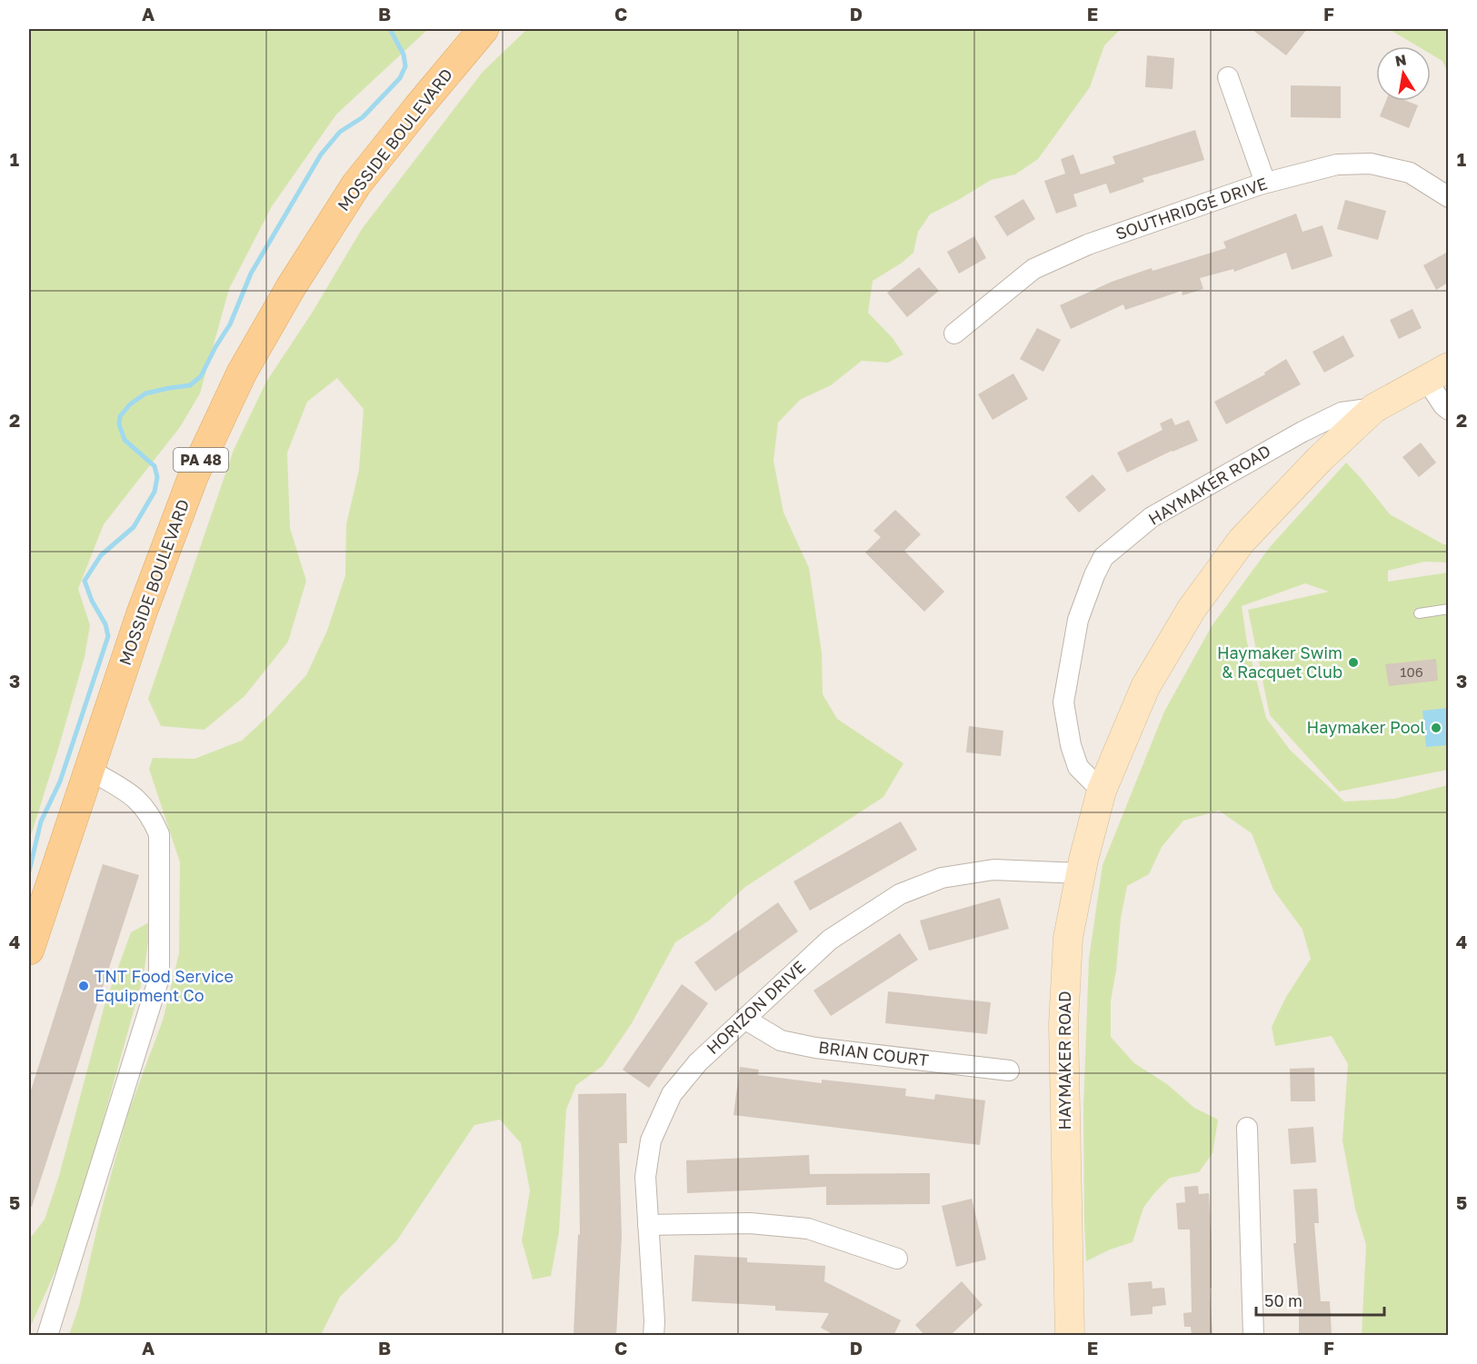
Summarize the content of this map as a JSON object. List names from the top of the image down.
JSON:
{
  "streets": {
    "main road": ["MOSSIDE BOULEVARD", "PA 48", "HAYMAKER ROAD"],
    "street": ["SOUTHRIDGE DRIVE", "HORIZON DRIVE", "BRIAN COURT"]
  },
  "crossings": [
    ["HAYMAKER ROAD", "HORIZON DRIVE"],
    ["HORIZON DRIVE", "BRIAN COURT"]
  ],
  "places": ["Haymaker Swim & Racquet Club", "Haymaker Pool", "TNT Food Service Equipment Co"],
  "house_numbers": ["106"],
  "scale_bar": "50 m",
  "north": "top",
  "grid": {
    "columns": [
      "A",
      "B",
      "C",
      "D",
      "E",
      "F"
    ],
    "rows": [
      "1",
      "2",
      "3",
      "4",
      "5"
    ]
  }
}
